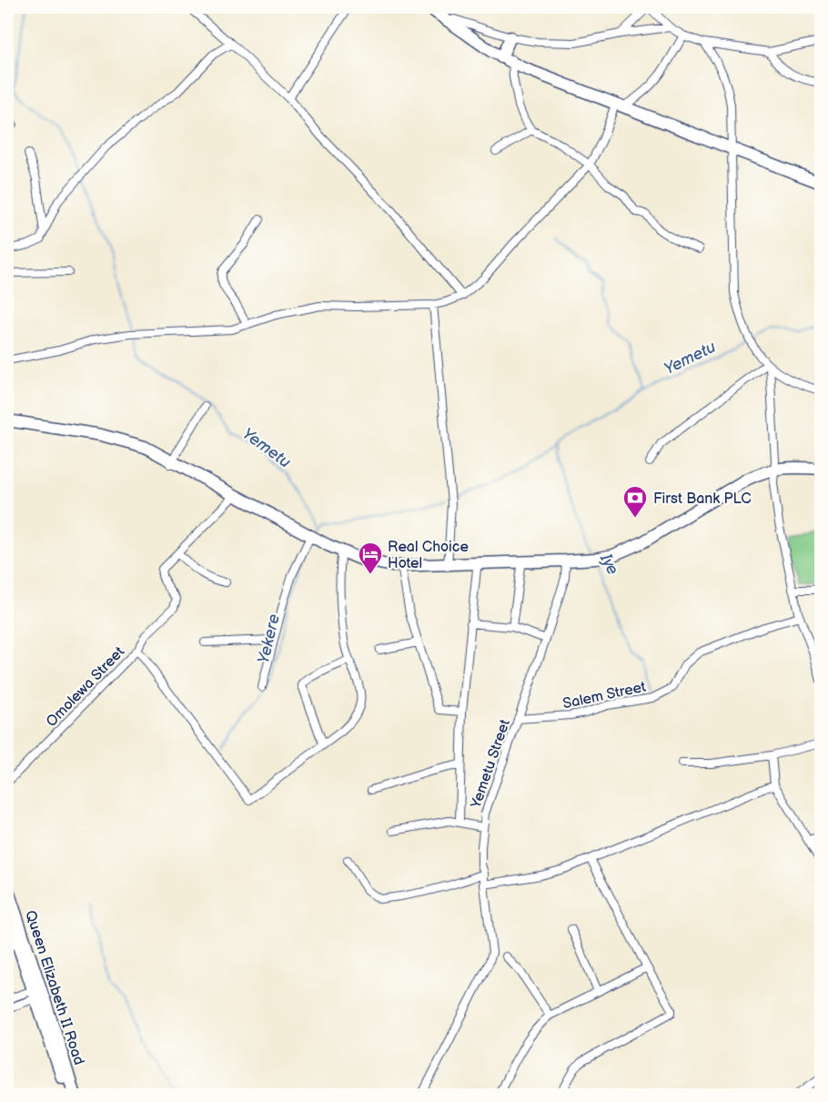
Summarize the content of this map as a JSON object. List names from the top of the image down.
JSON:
{
  "streets": {
    "highway": ["Queen Elizabeth II Road"],
    "street": ["Omolewa Street", "Salem Street", "Yemetu Street"]
  },
  "crossings": [
    ["Salem Street", "Yemetu Street"]
  ],
  "water": ["Yemetu", "Iye", "Yekere"],
  "places": {
    "bank": ["First Bank PLC"],
    "hotel": ["Real Choice Hotel"]
  }
}
